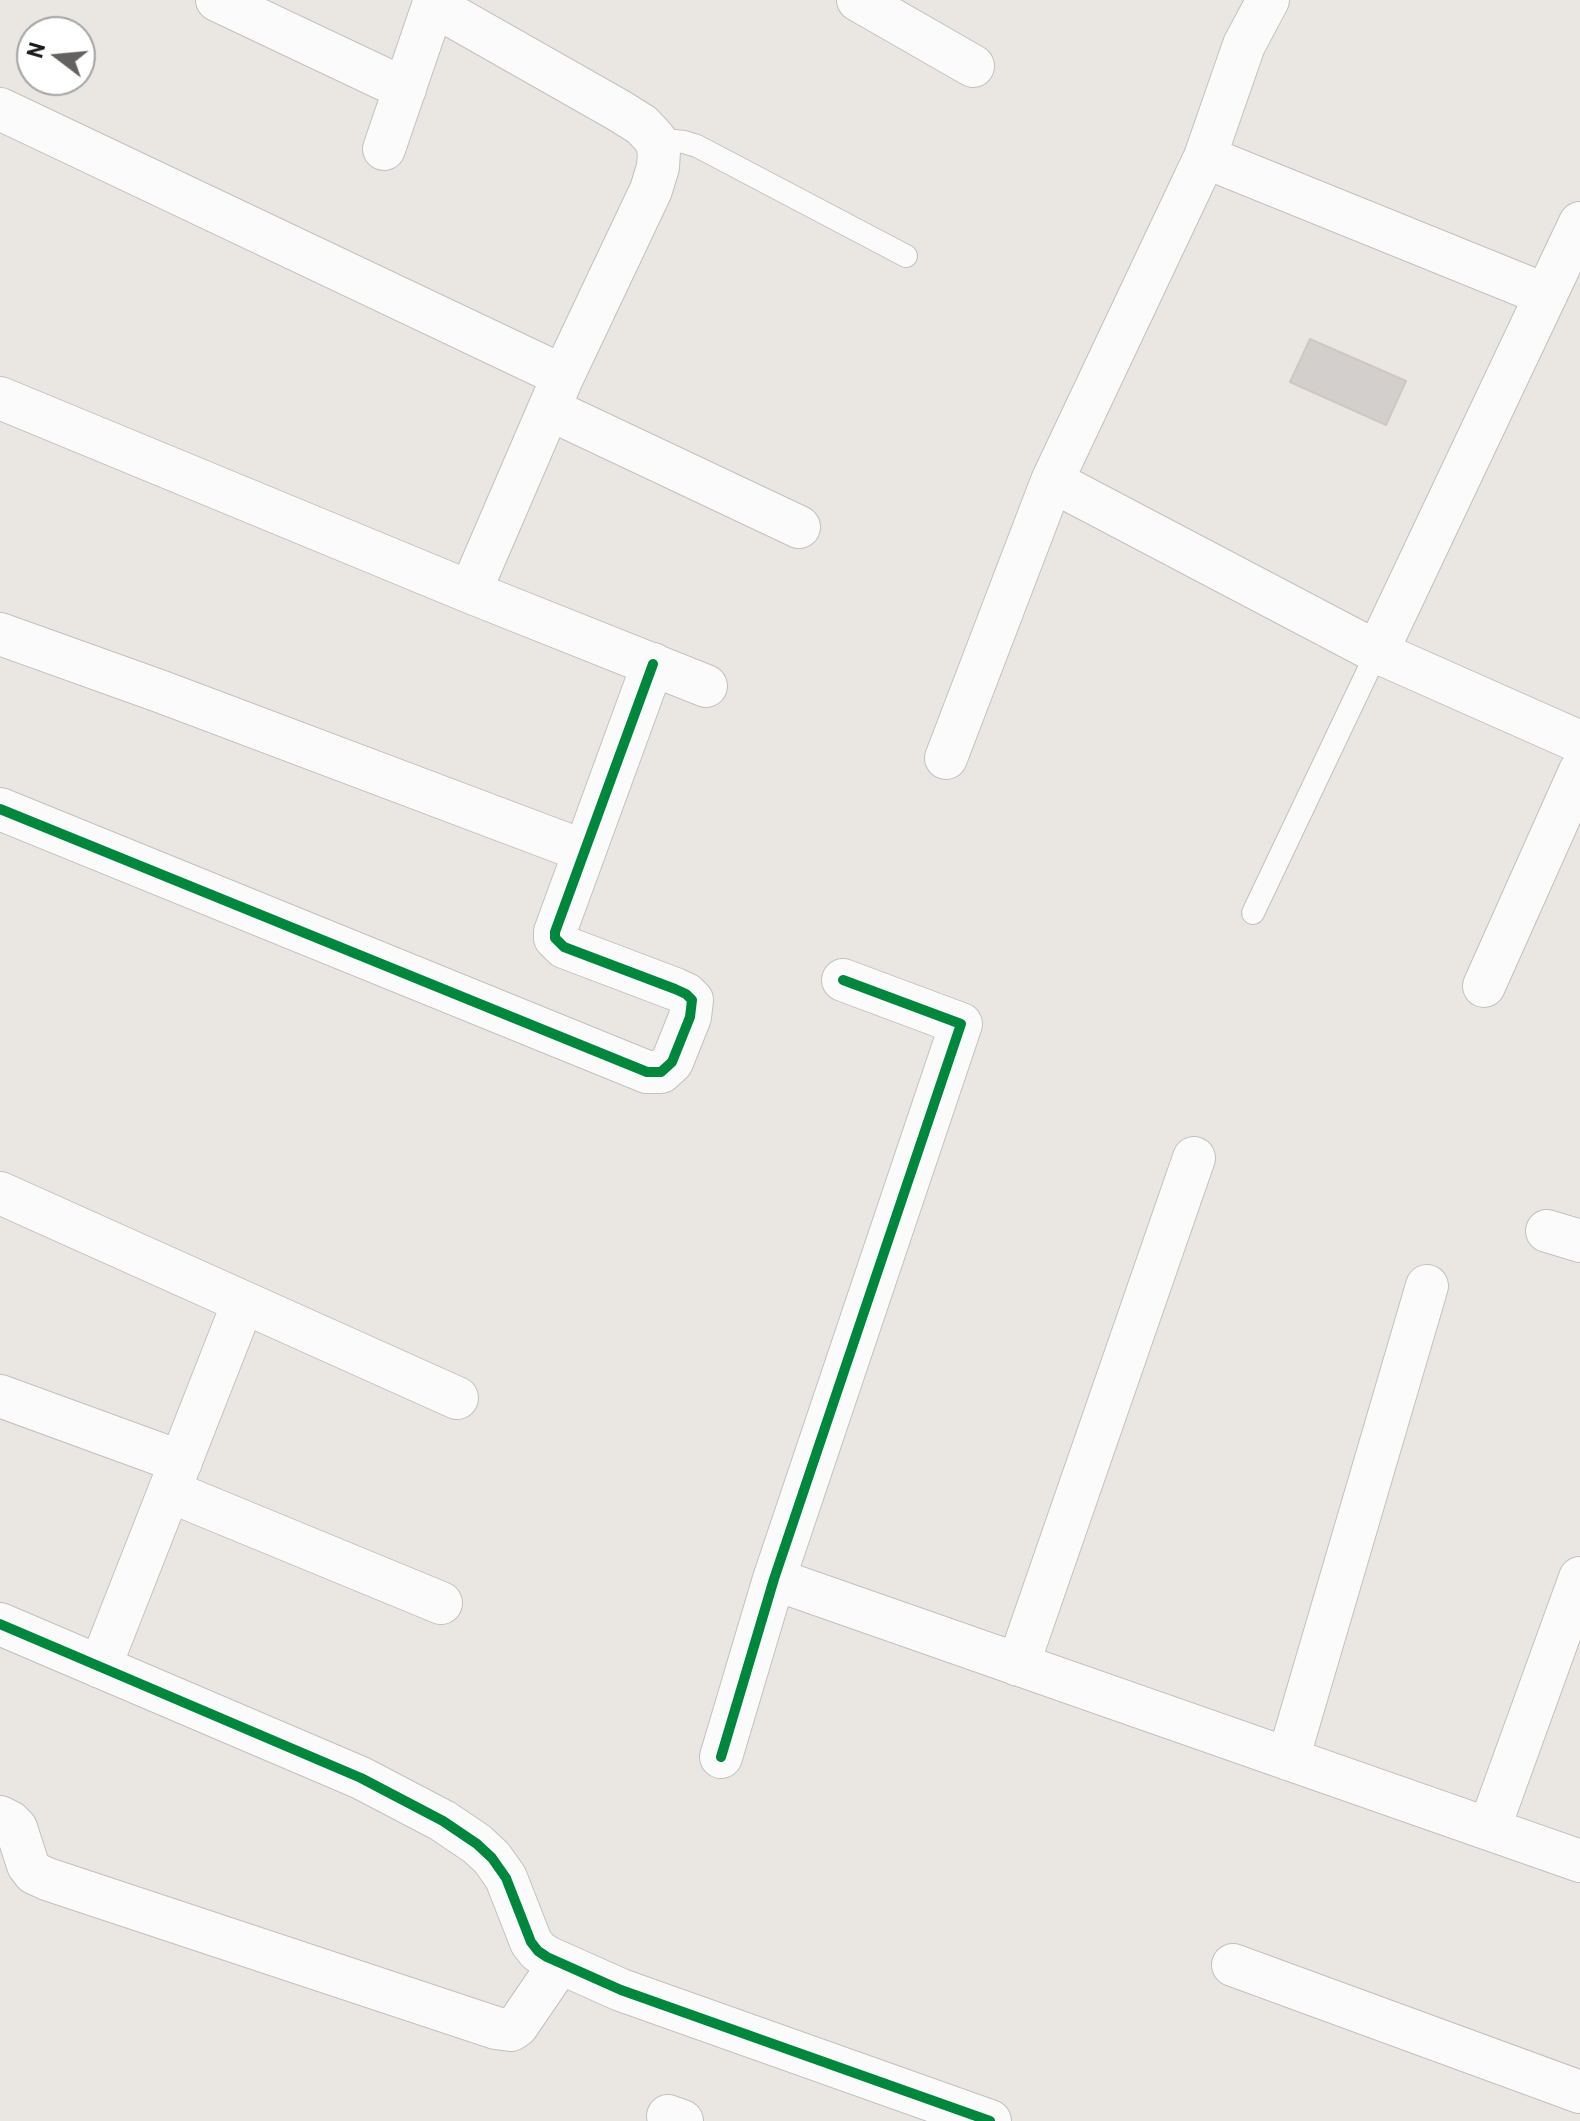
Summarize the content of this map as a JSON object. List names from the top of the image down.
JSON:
{
  "north": "left"
}
